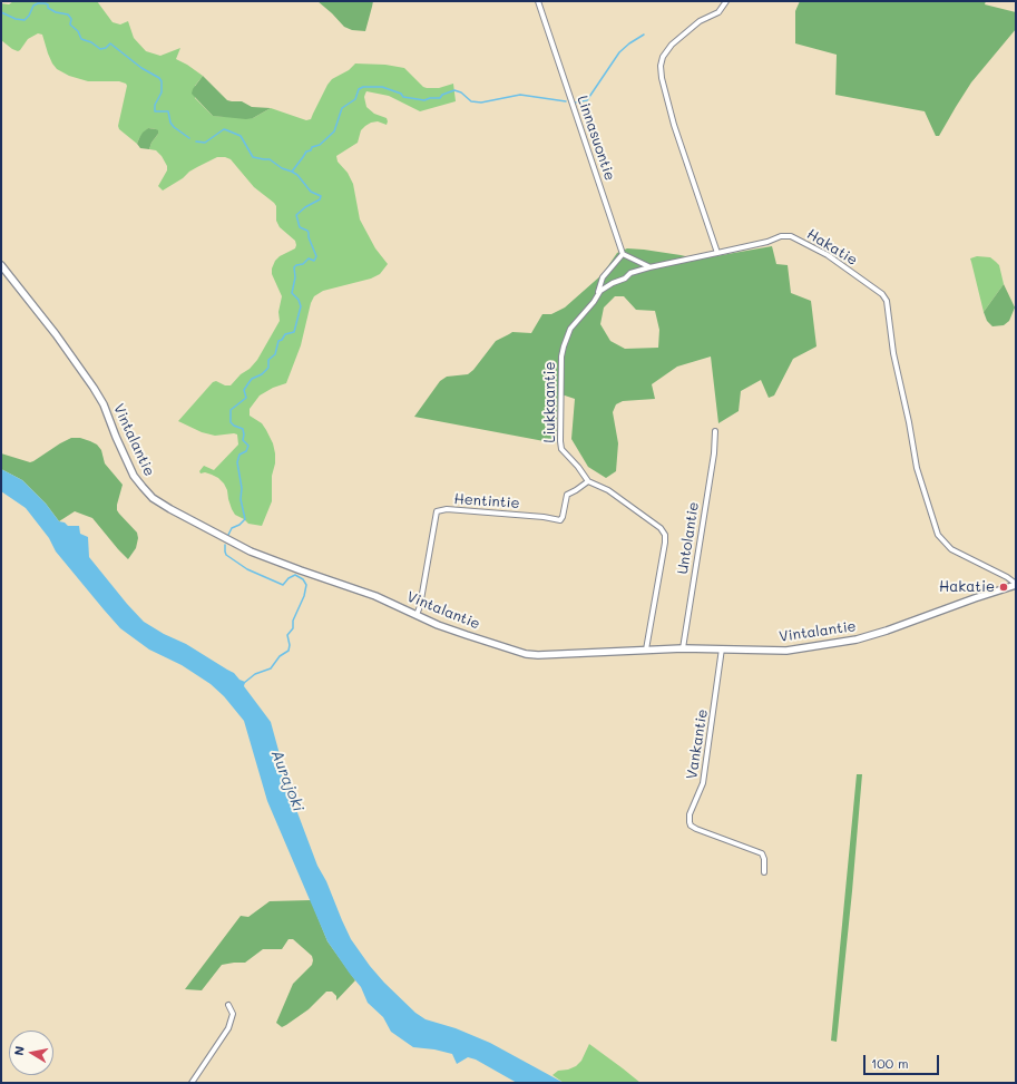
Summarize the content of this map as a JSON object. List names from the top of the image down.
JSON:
{
  "streets": {
    "street": [
      "Linnasuontie",
      "Hakatie",
      "Liukkaantie",
      "Vintalantie",
      "Hentintie",
      "Untolantie",
      "Vankantie"
    ]
  },
  "crossings": [
    ["Hakatie", "Liukkaantie"],
    ["Hakatie", "Vintalantie"],
    ["Liukkaantie", "Hentintie"],
    ["Vintalantie", "Hentintie"],
    ["Vintalantie", "Untolantie"],
    ["Vintalantie", "Vankantie"]
  ],
  "water": ["Aurajoki"],
  "places": ["Hakatie"],
  "scale_bar": "100 m",
  "north": "left"
}
